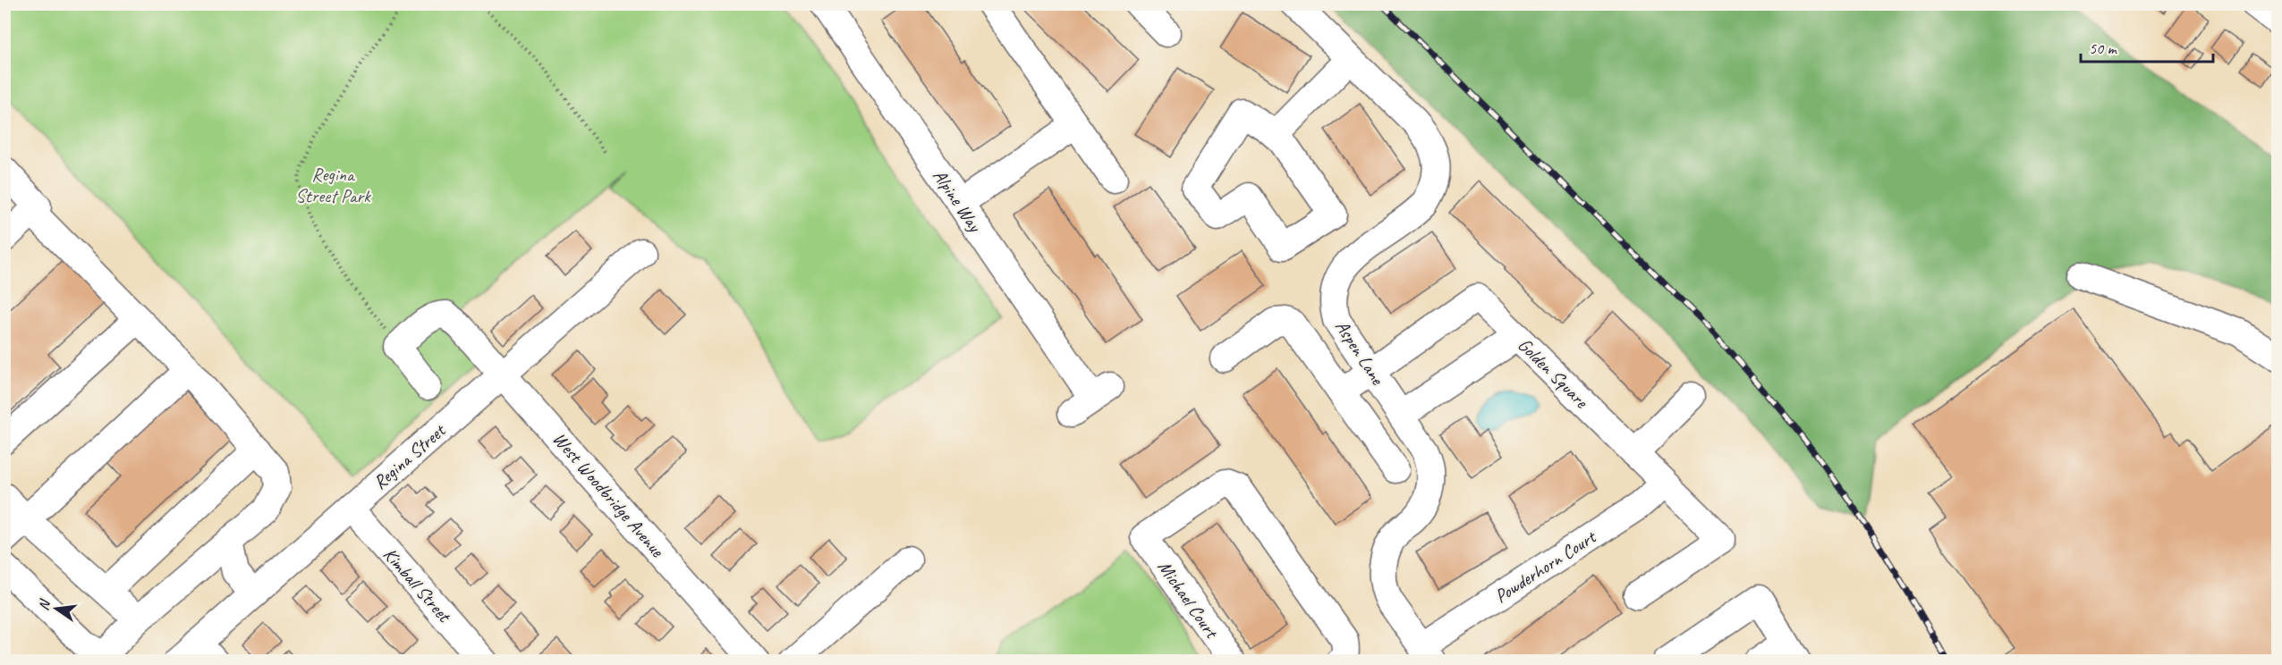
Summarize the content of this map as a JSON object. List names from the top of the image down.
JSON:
{
  "streets": {
    "street": [
      "Alpine Way",
      "Aspen Lane",
      "Golden Square",
      "Regina Street",
      "West Woodbridge Avenue",
      "Powderhorn Court",
      "Kimball Street",
      "Michael Court"
    ]
  },
  "crossings": [
    ["Aspen Lane", "Golden Square"],
    ["Aspen Lane", "Powderhorn Court"],
    ["Golden Square", "Powderhorn Court"],
    ["Regina Street", "West Woodbridge Avenue"],
    ["Regina Street", "Kimball Street"]
  ],
  "parks": ["Regina Street Park"],
  "scale_bar": "50 m",
  "north": "left"
}
